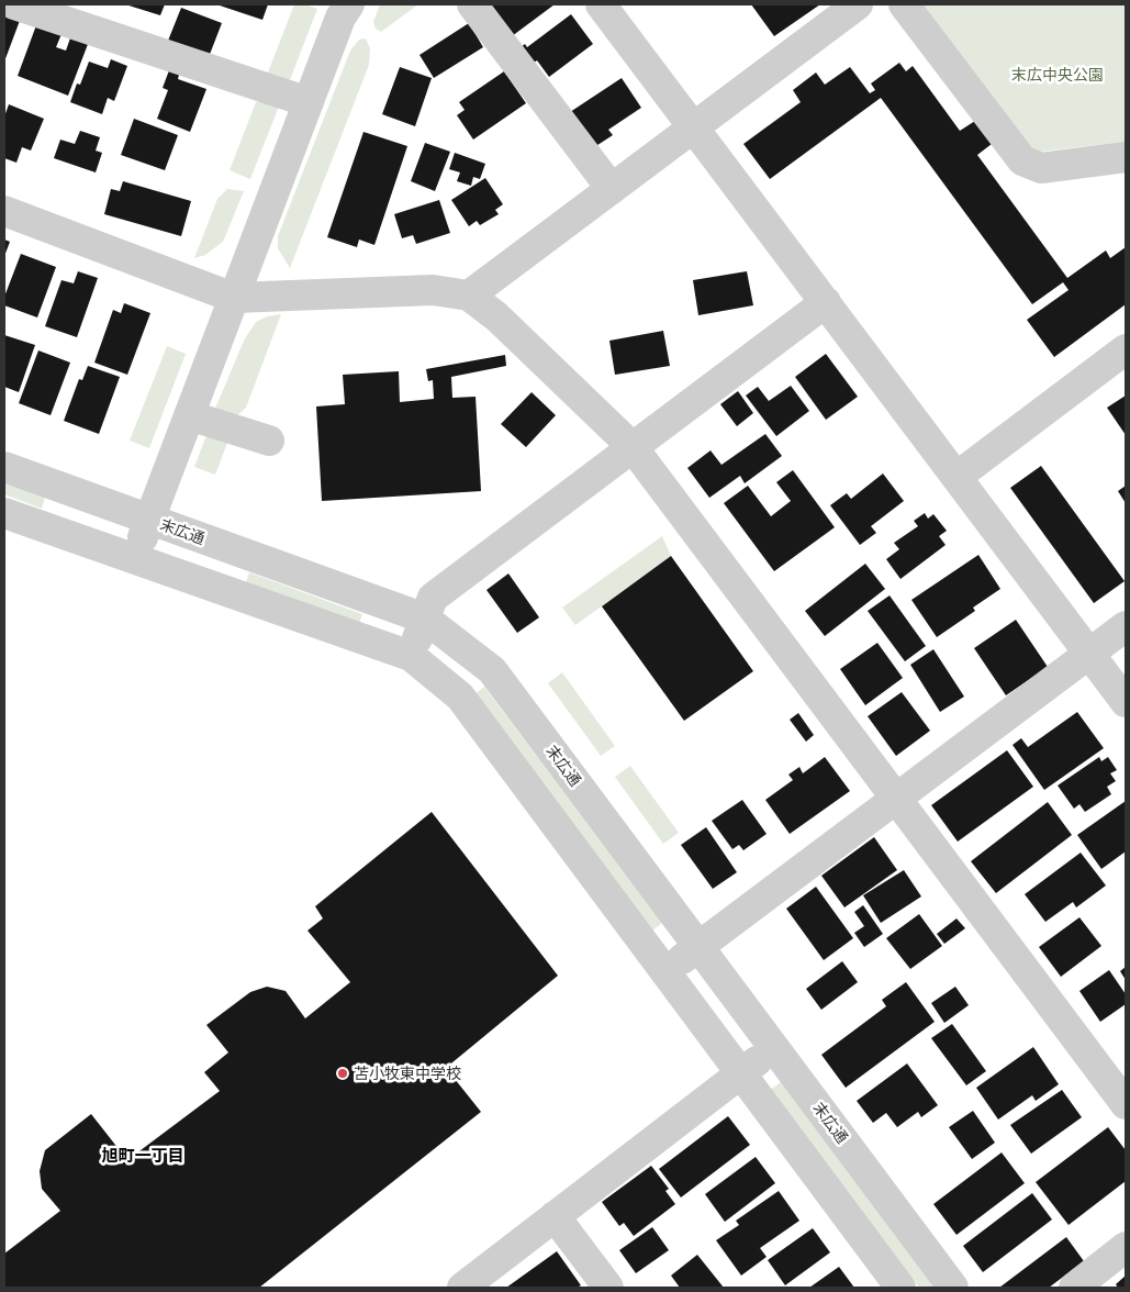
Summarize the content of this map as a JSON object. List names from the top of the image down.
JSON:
{
  "streets": {
    "street": ["末広通"]
  },
  "districts": ["旭町一丁目"],
  "parks": ["末広中央公園"],
  "places": ["苫小牧東中学校"]
}
